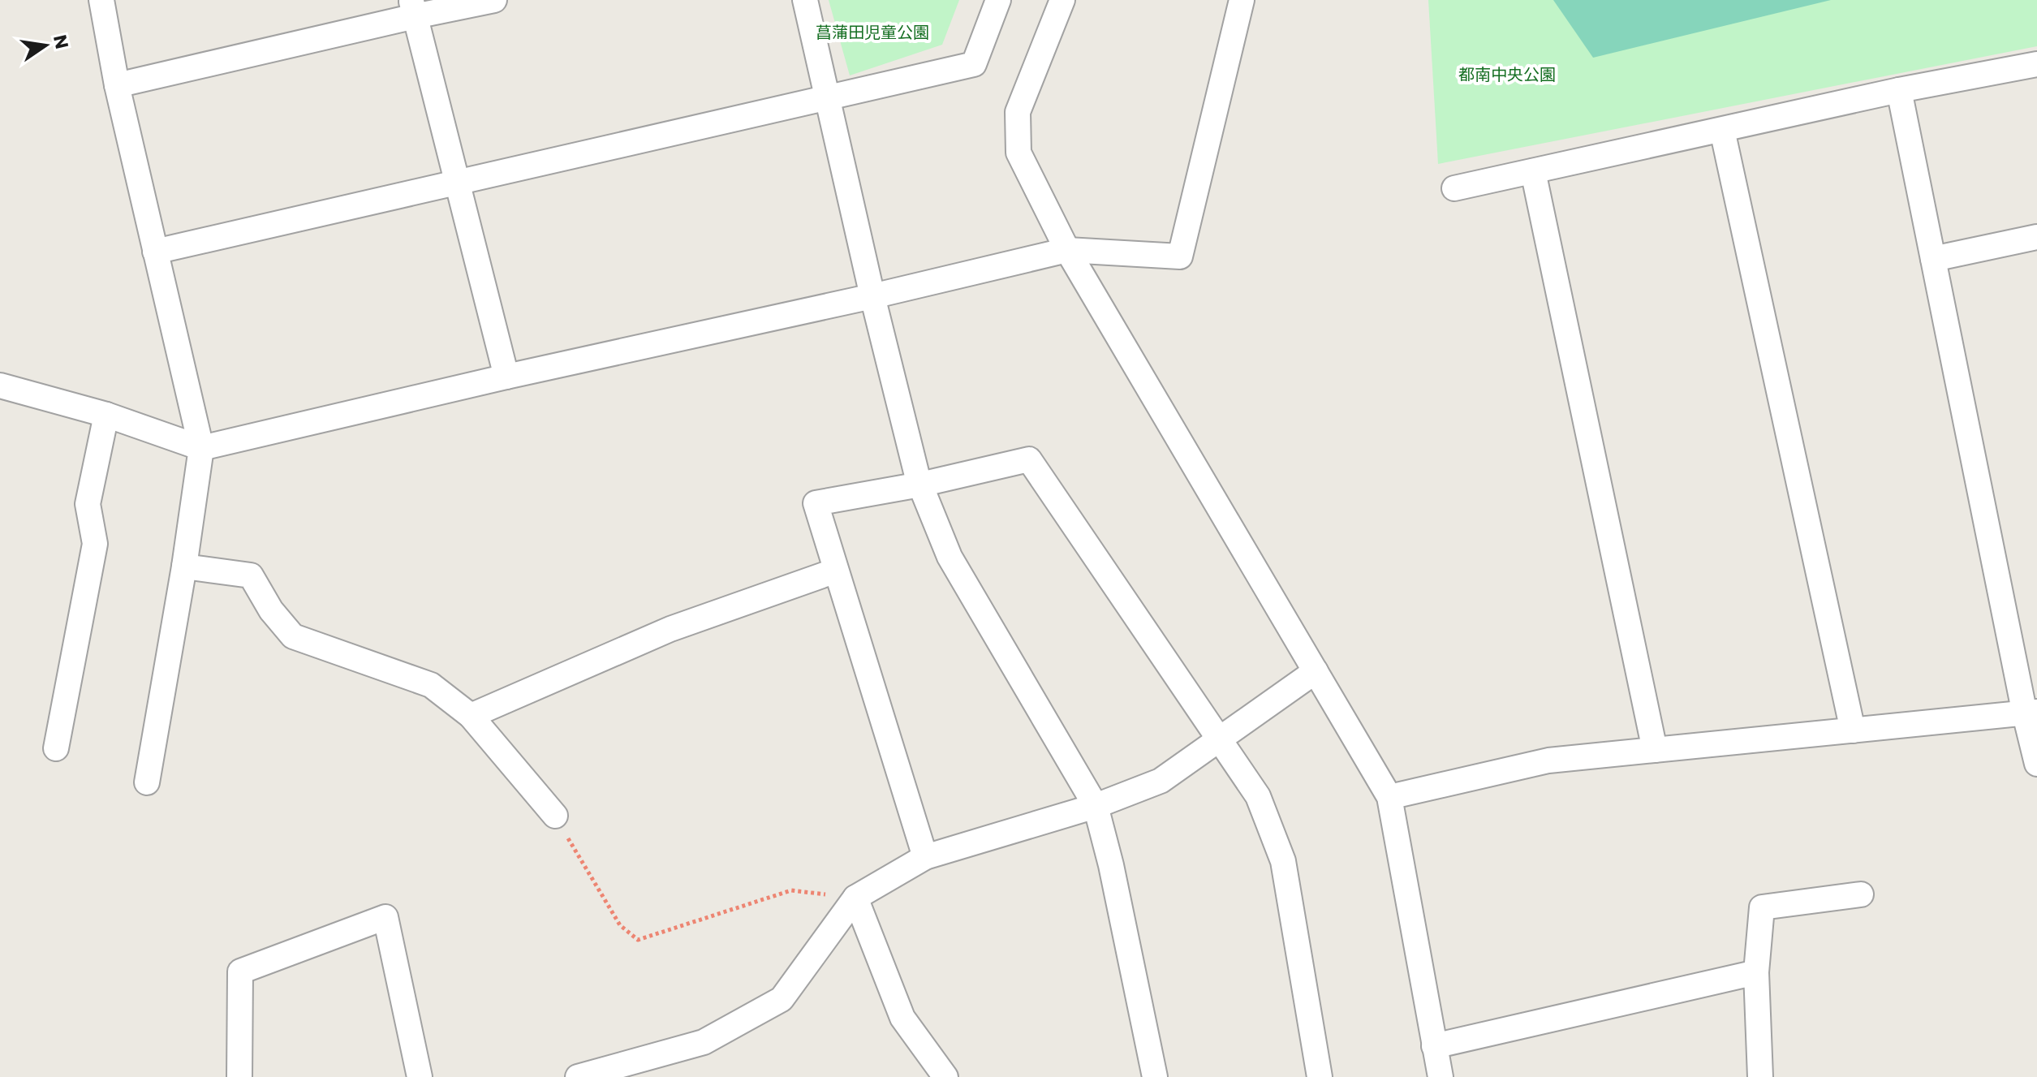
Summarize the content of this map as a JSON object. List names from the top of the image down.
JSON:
{
  "parks": ["菖蒲田児童公園", "都南中央公園"],
  "north": "right"
}
